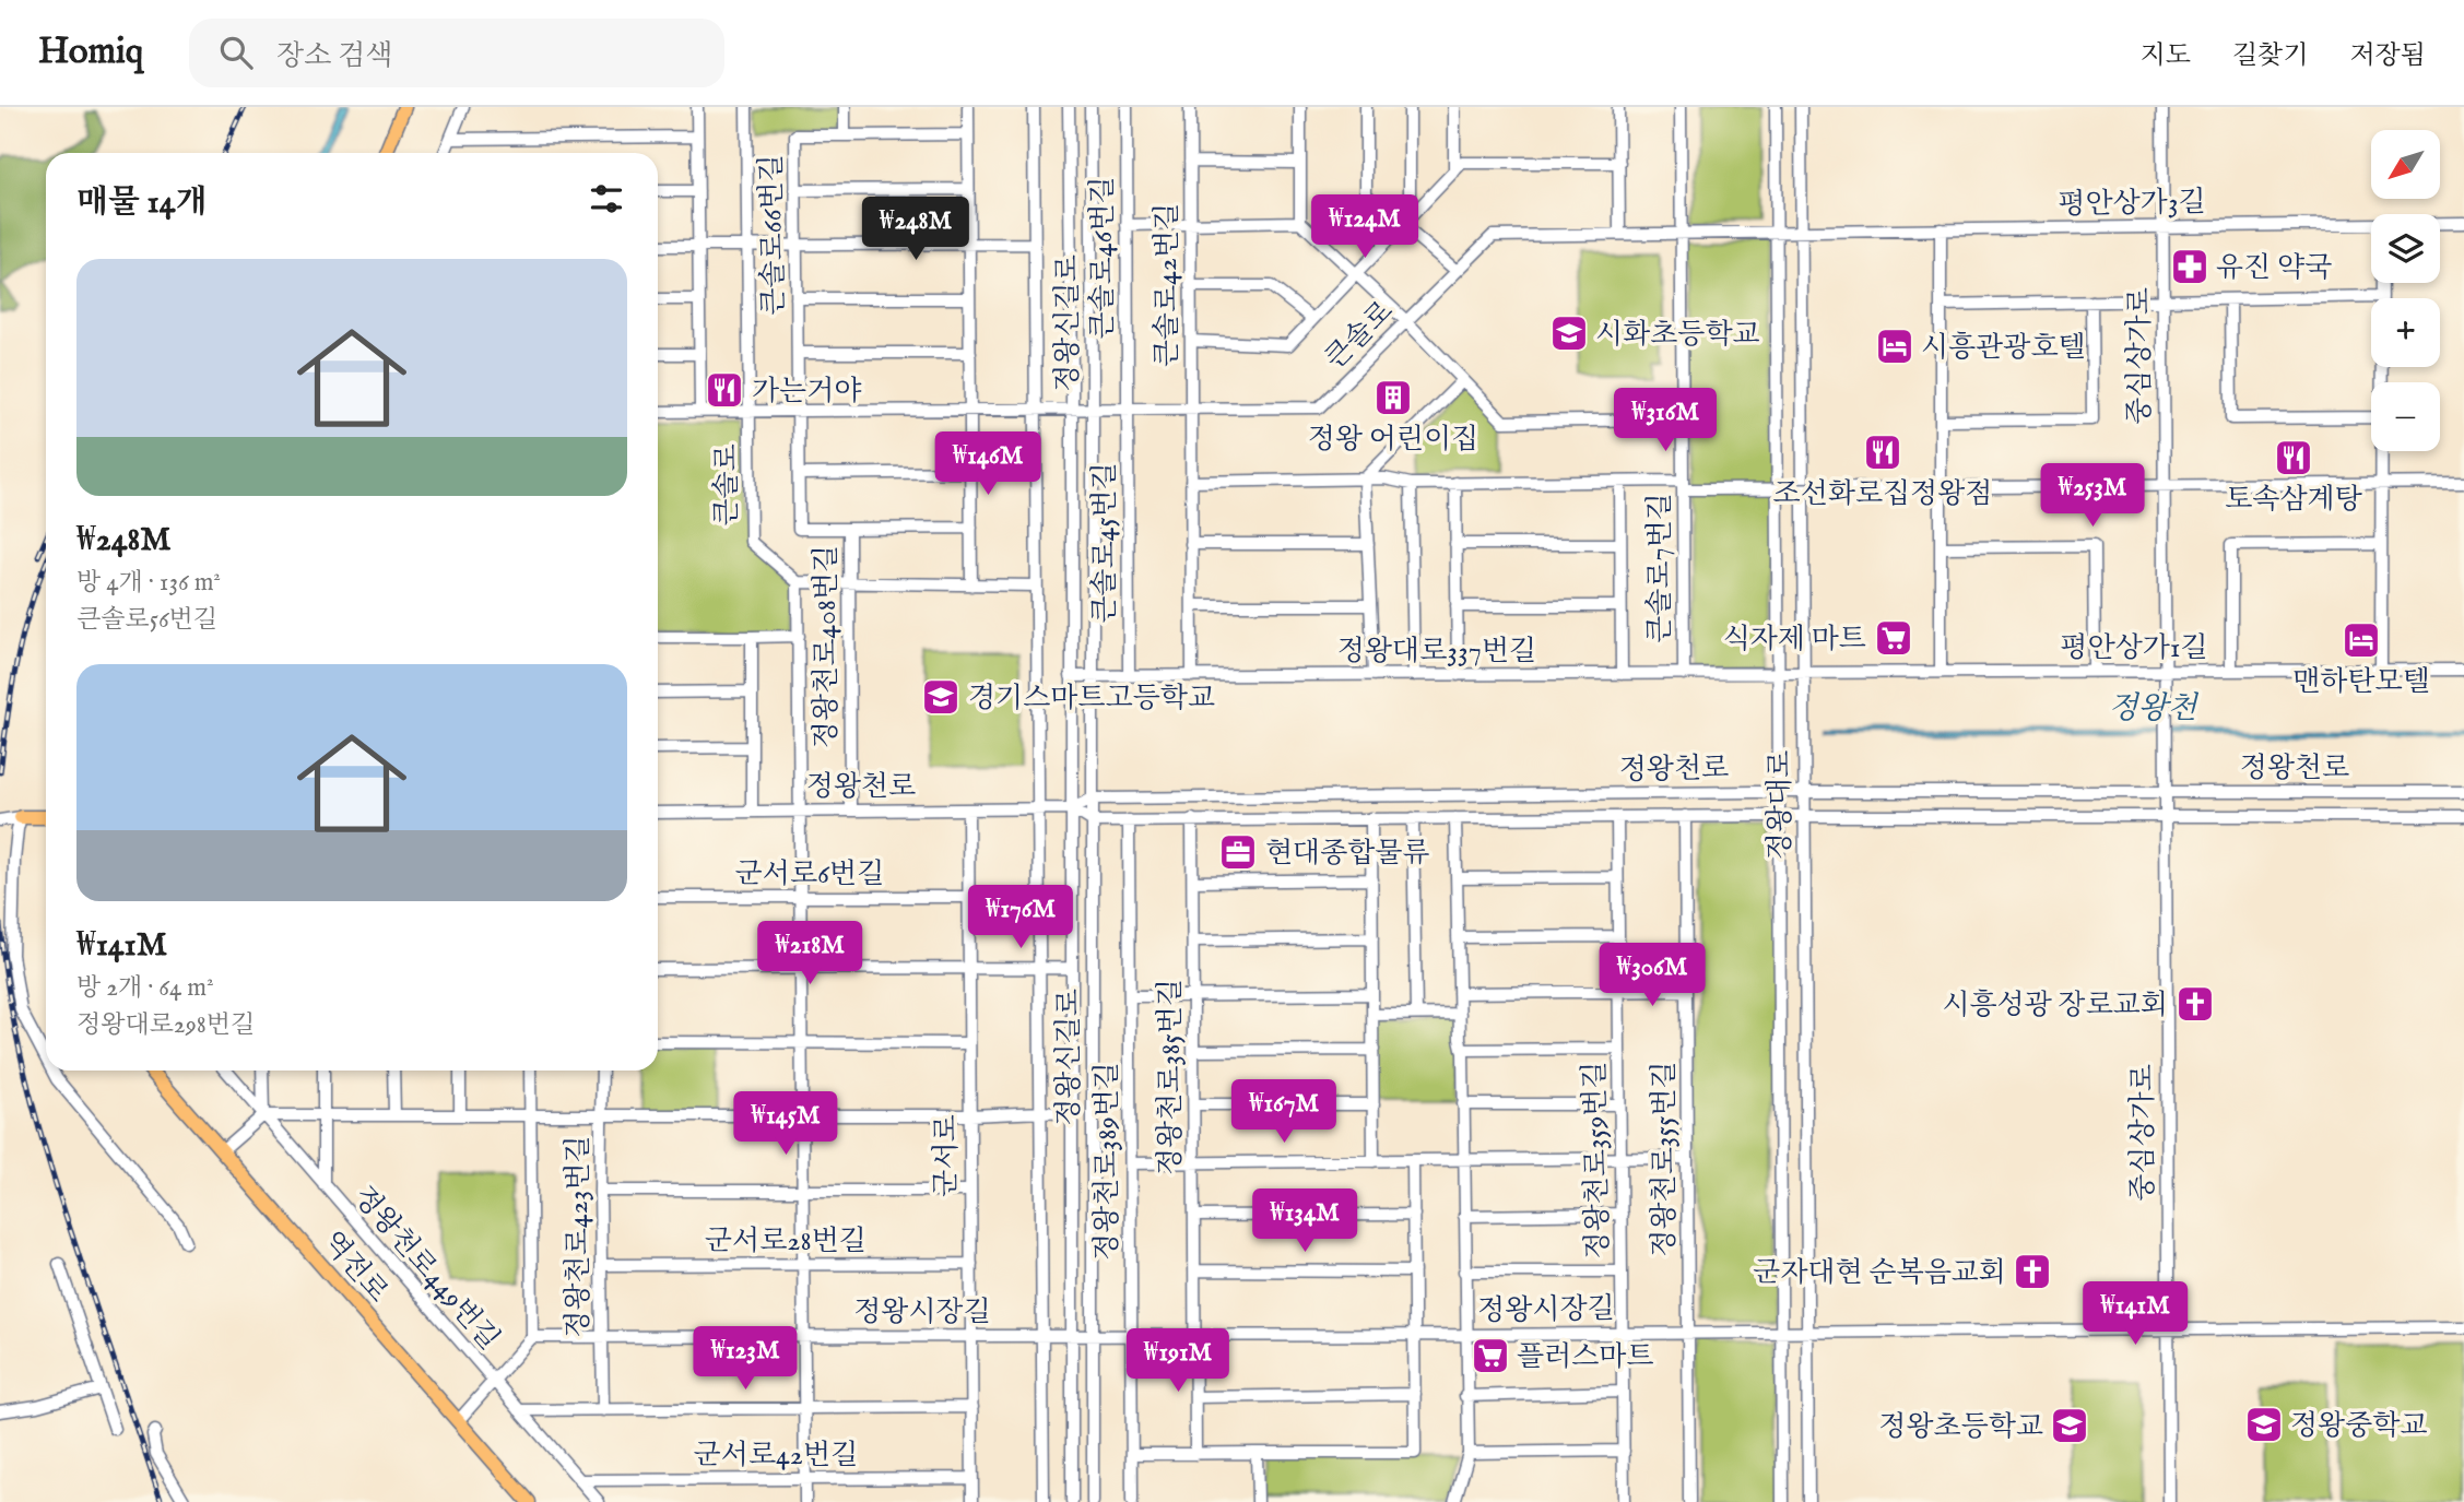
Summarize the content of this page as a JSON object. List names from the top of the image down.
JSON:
{
  "streets": {
    "main road": ["역전로"],
    "street": [
      "평안상가3길",
      "큰솔로66번길",
      "큰솔로46번길",
      "큰솔로42번길",
      "정왕신길로",
      "큰솔로",
      "중심상가로",
      "큰솔로45번길",
      "큰솔로7번길",
      "정왕천로408번길",
      "평안상가1길",
      "정왕대로337번길",
      "정왕천로",
      "정왕대로",
      "군서로6번길",
      "정왕천로385번길",
      "군서로",
      "정왕천로355번길",
      "정왕천로359번길",
      "정왕천로389번길",
      "정왕천로423번길",
      "군서로28번길",
      "정왕천로449번길",
      "정왕시장길",
      "군서로42번길"
    ]
  },
  "crossings": [
    ["평안상가3길", "큰솔로"],
    ["평안상가3길", "중심상가로"],
    ["평안상가3길", "정왕대로"],
    ["큰솔로66번길", "큰솔로"],
    ["큰솔로66번길", "정왕천로408번길"],
    ["큰솔로46번길", "큰솔로"],
    ["큰솔로46번길", "큰솔로45번길"],
    ["큰솔로42번길", "큰솔로"],
    ["큰솔로42번길", "정왕대로337번길"],
    ["정왕신길로", "큰솔로"],
    ["정왕신길로", "정왕대로337번길"],
    ["정왕신길로", "정왕천로"],
    ["정왕신길로", "정왕시장길"],
    ["큰솔로", "큰솔로45번길"],
    ["큰솔로", "큰솔로7번길"],
    ["큰솔로", "정왕천로408번길"],
    ["큰솔로", "정왕대로"],
    ["중심상가로", "평안상가1길"],
    ["중심상가로", "정왕천로"],
    ["중심상가로", "정왕시장길"],
    ["큰솔로45번길", "정왕대로337번길"],
    ["큰솔로7번길", "정왕대로337번길"],
    ["정왕천로408번길", "정왕천로"],
    ["평안상가1길", "정왕대로337번길"],
    ["평안상가1길", "정왕대로"],
    ["정왕대로337번길", "정왕대로"],
    ["정왕천로", "정왕대로"],
    ["정왕천로", "정왕천로385번길"],
    ["정왕천로", "군서로"],
    ["정왕천로", "정왕천로355번길"],
    ["정왕천로", "정왕천로359번길"],
    ["정왕천로", "정왕천로389번길"],
    ["정왕대로", "정왕시장길"],
    ["군서로6번길", "군서로"],
    ["정왕천로385번길", "정왕시장길"],
    ["군서로", "군서로28번길"],
    ["군서로", "정왕시장길"],
    ["군서로", "군서로42번길"],
    ["정왕천로355번길", "정왕시장길"],
    ["정왕천로359번길", "정왕시장길"],
    ["정왕천로389번길", "정왕시장길"],
    ["정왕천로423번길", "군서로28번길"],
    ["정왕천로423번길", "정왕시장길"],
    ["정왕천로449번길", "군서로42번길"]
  ],
  "water": ["정왕천"],
  "places": {
    "pharmacy": ["유진 약국"],
    "school or university": [
      "시화초등학교",
      "경기스마트고등학교",
      "정왕중학교",
      "정왕초등학교"
    ],
    "hotel": ["시흥관광호텔", "맨하탄모텔"],
    "restaurant": ["가는거야", "조선화로집정왕점", "토속삼계탕"],
    "building": ["정왕 어린이집"],
    "supermarket": ["식자제 마트", "플러스마트"],
    "office": ["현대종합물류"],
    "church": ["시흥성광 장로교회", "군자대현 순복음교회"]
  },
  "north": "bottom left",
  "page": {
    "header": "Homiq",
    "search": "장소 검색",
    "nav": ["지도", "길찾기", "저장됨"],
    "map_buttons": ["+", "−"],
    "heading": "매물 14개",
    "price": [
      "₩124M",
      "₩248M",
      "₩316M",
      "₩146M",
      "₩253M",
      "₩176M",
      "₩218M",
      "₩306M",
      "₩167M",
      "₩145M",
      "₩134M",
      "₩141M",
      "₩123M",
      "₩191M"
    ],
    "list": [
      {
        "name": "₩248M",
        "note": "방 4개 · 136 m² · 큰솔로56번길"
      },
      {
        "name": "₩141M",
        "note": "방 2개 · 64 m² · 정왕대로298번길"
      }
    ]
  }
}
